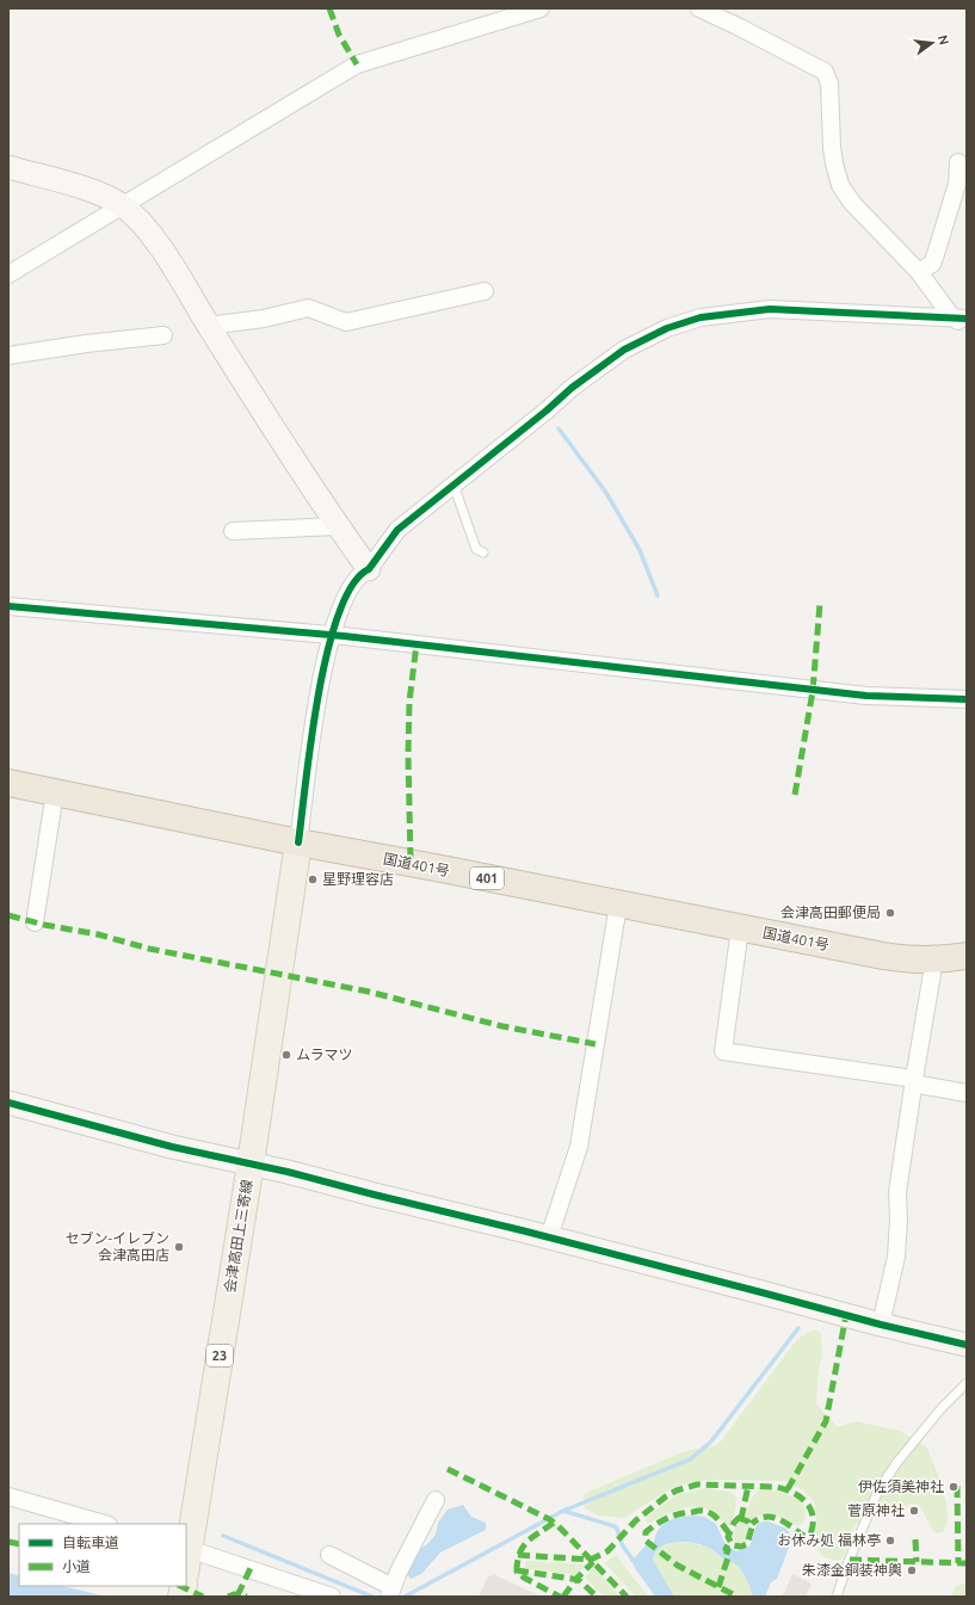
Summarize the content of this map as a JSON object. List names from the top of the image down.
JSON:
{
  "streets": {
    "highway": ["国道401号", "401"],
    "main road": ["会津高田上三寄線", "23"]
  },
  "crossings": [
    ["国道401号", "会津高田上三寄線"]
  ],
  "places": [
    "星野理容店",
    "会津高田郵便局",
    "ムラマツ",
    "セブン-イレブン 会津高田店",
    "伊佐須美神社",
    "菅原神社",
    "お休み処 福林亭",
    "朱漆金銅装神輿"
  ],
  "legend": ["自転車道", "小道"],
  "north": "right"
}
